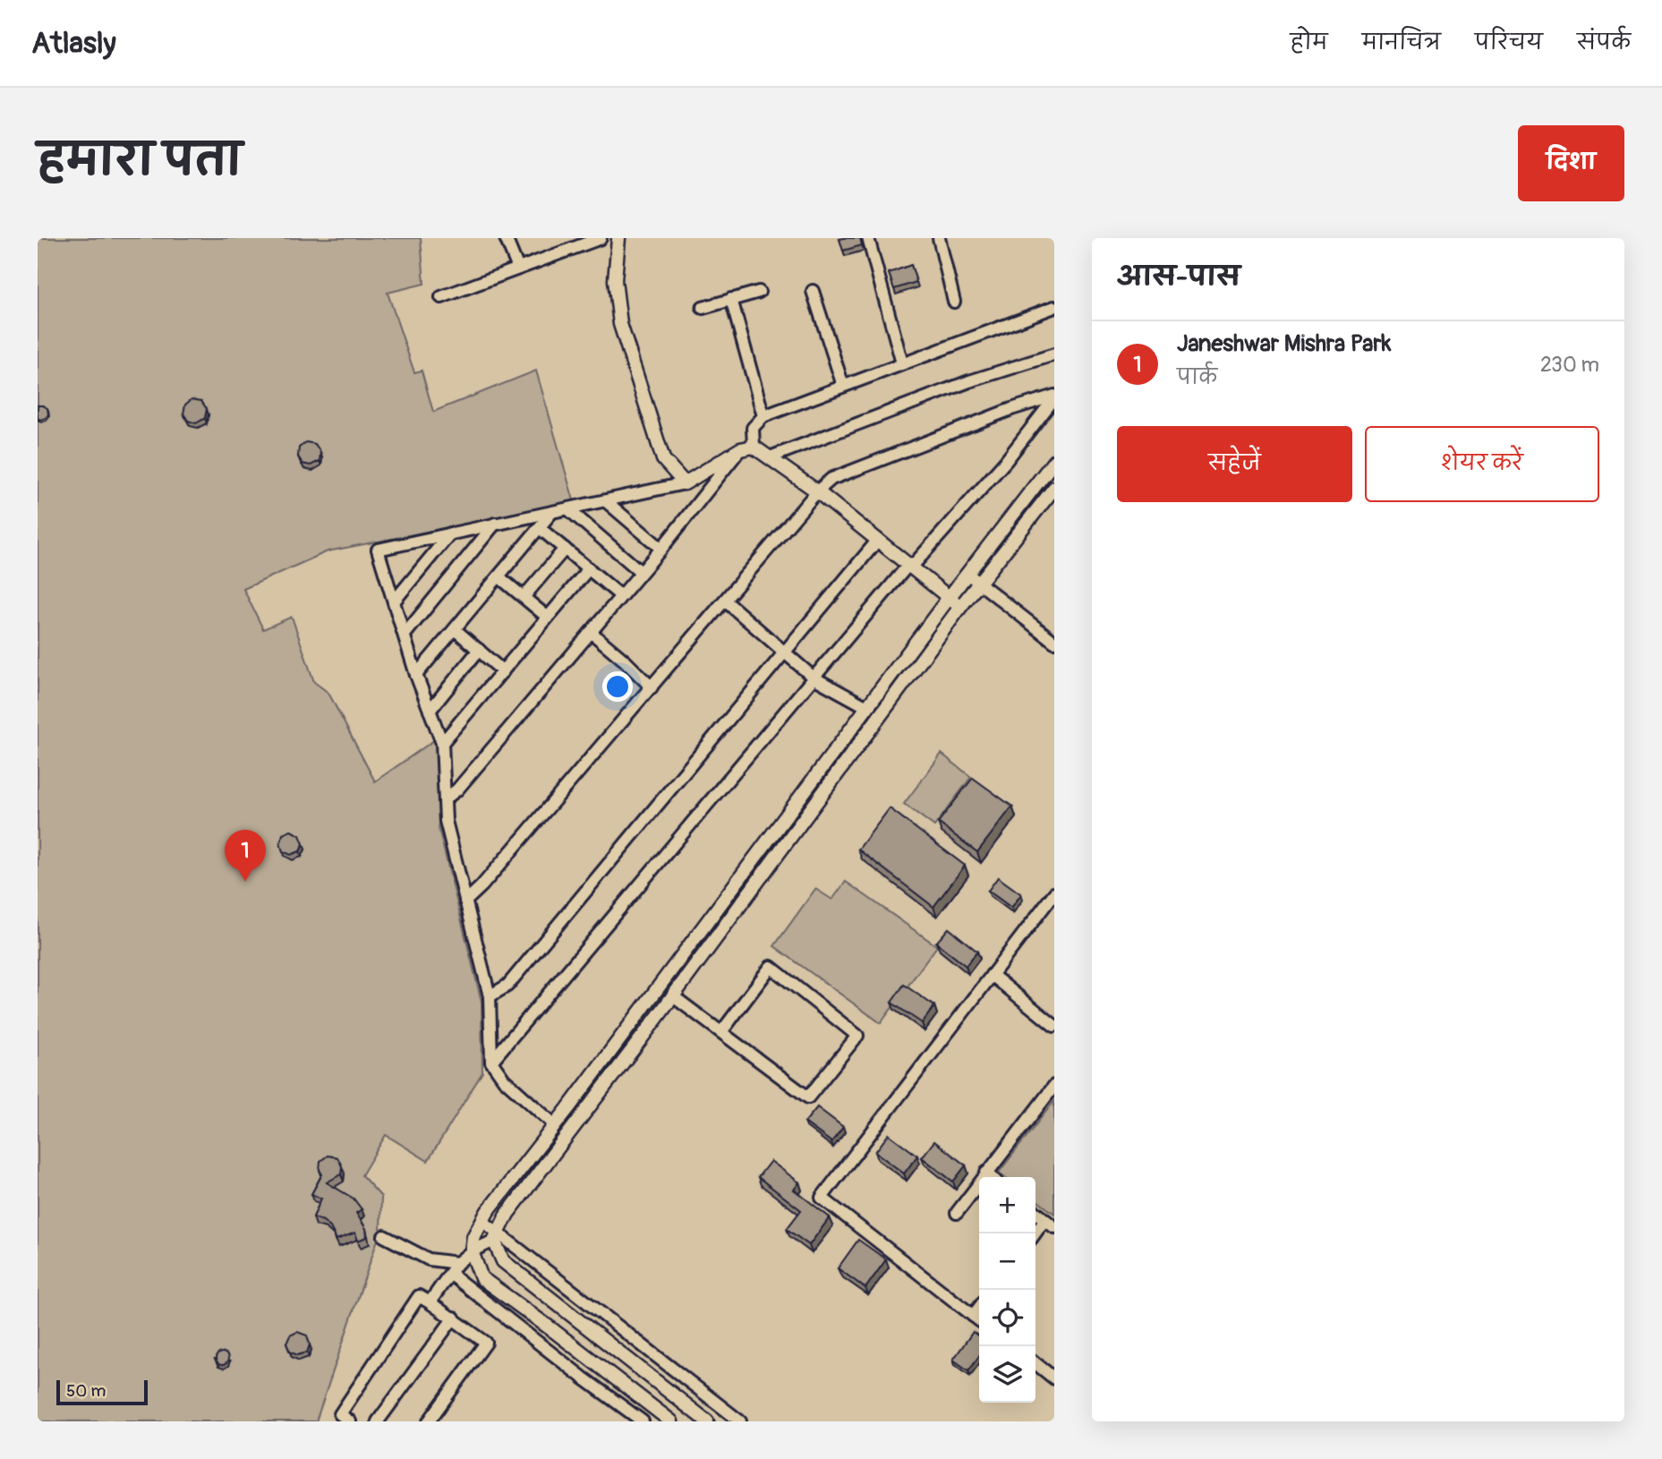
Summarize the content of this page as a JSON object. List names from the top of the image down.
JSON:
{
  "scale_bar": "50 m",
  "page": {
    "header": "Atlasly",
    "nav": [
      "होम",
      "मानचित्र",
      "परिचय",
      "संपर्क"
    ],
    "title": "हमारा पता",
    "buttons": [
      "दिशा",
      ["सहेजें", "शेयर करें"]
    ],
    "heading": "आस-पास",
    "list": [
      {
        "mark": "1",
        "name": "Janeshwar Mishra Park",
        "note": "पार्क",
        "value": "230 m"
      }
    ],
    "pins": "1",
    "map_buttons": ["+", "−"],
    "scale": "50 m"
  }
}
